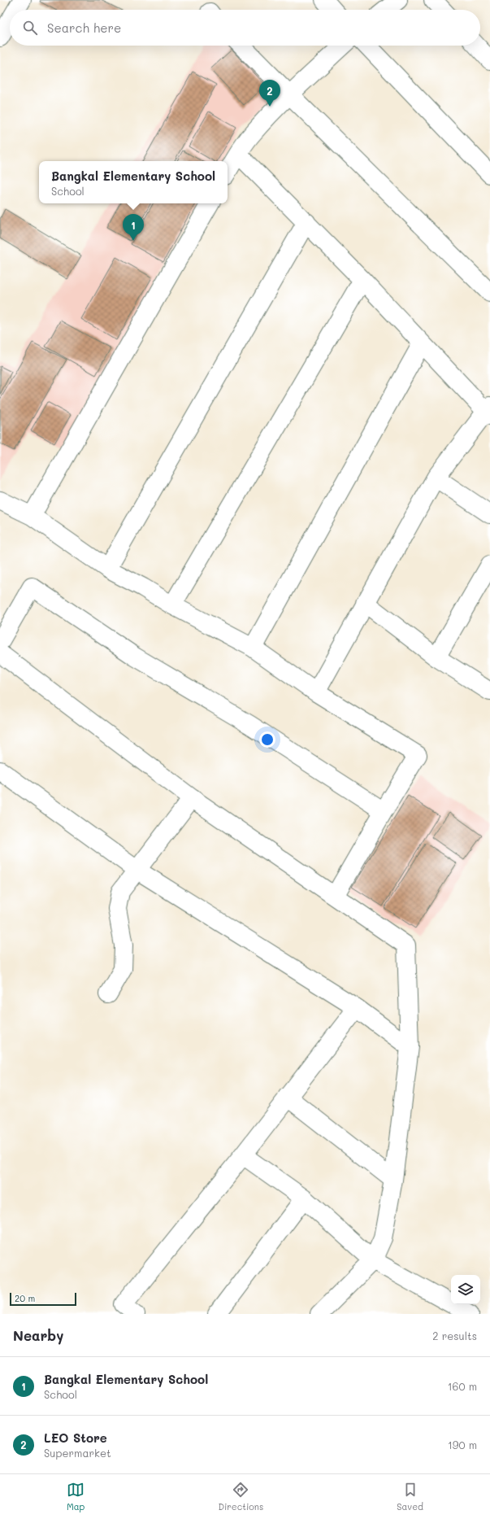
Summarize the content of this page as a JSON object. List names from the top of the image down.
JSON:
{
  "scale_bar": "20 m",
  "page": {
    "search": "Search here",
    "pins": ["2", "1"],
    "popup": ["Bangkal Elementary School", "School"],
    "scale": "20 m",
    "heading": ["Nearby", "2 results"],
    "list": [
      {
        "mark": "1",
        "name": "Bangkal Elementary School",
        "note": "School",
        "value": "160 m"
      },
      {
        "mark": "2",
        "name": "LEO Store",
        "note": "Supermarket",
        "value": "190 m"
      }
    ],
    "nav": ["Map", "Directions", "Saved"]
  }
}
